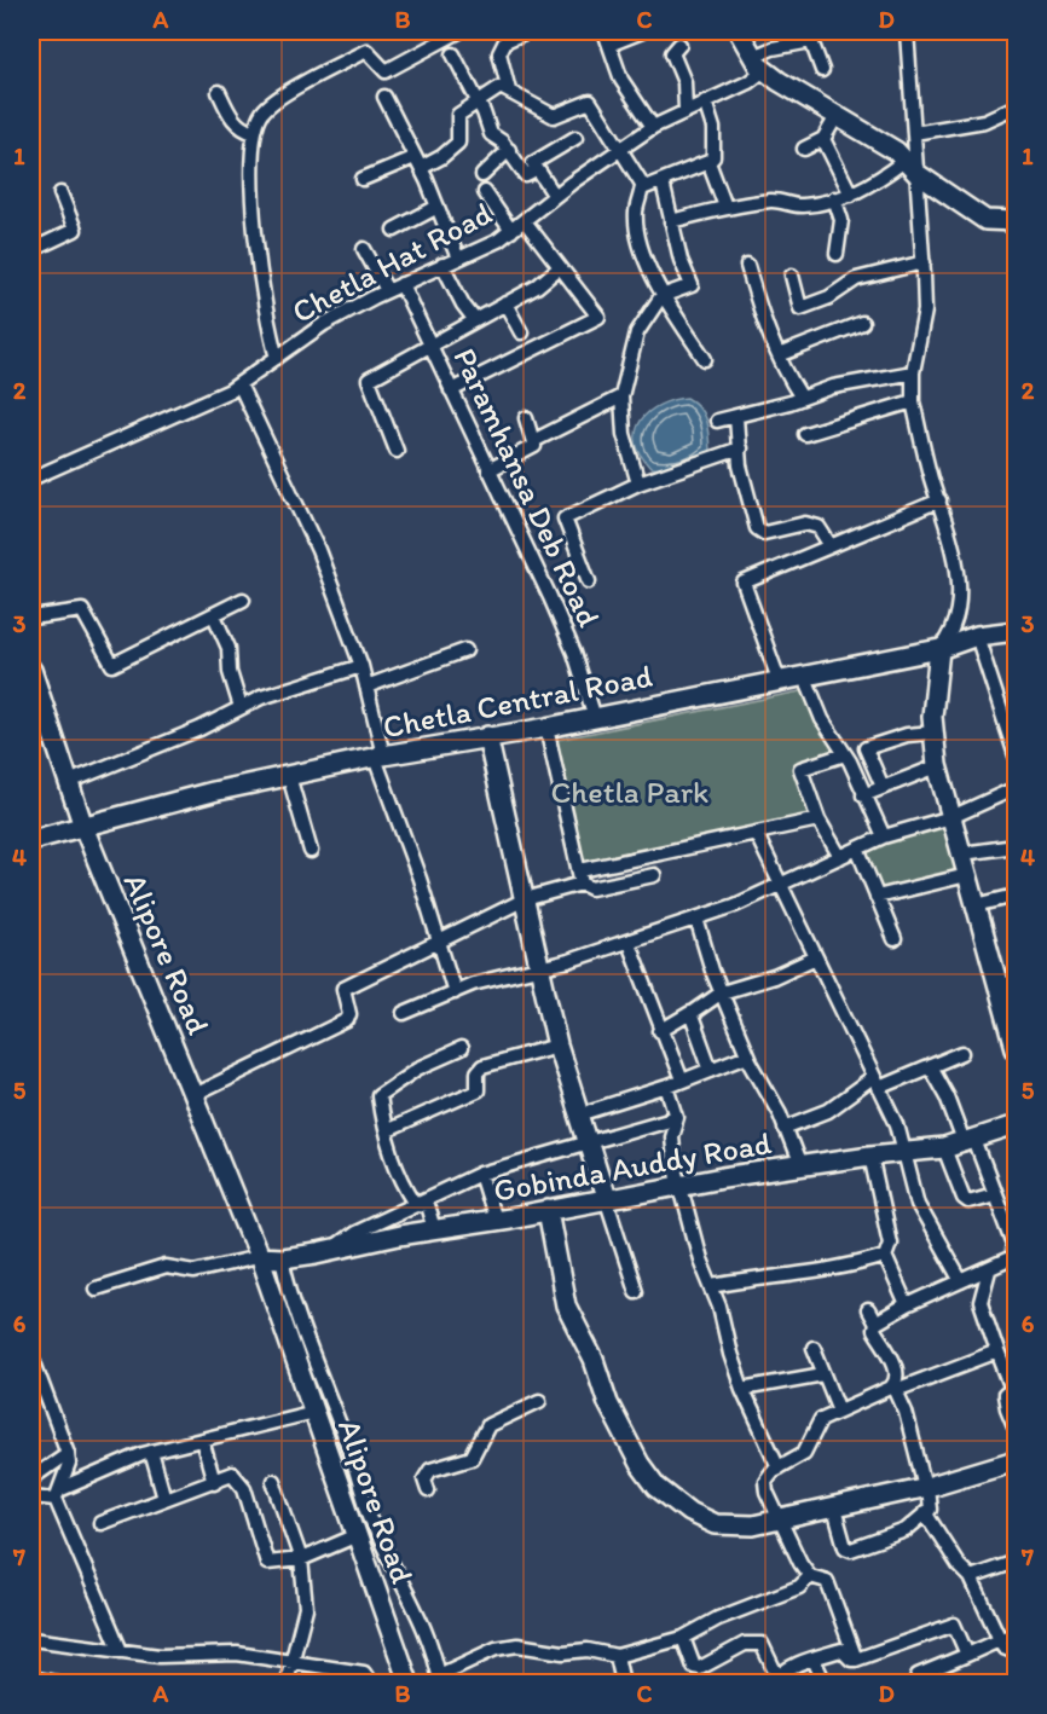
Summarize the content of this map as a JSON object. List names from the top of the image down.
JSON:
{
  "streets": {
    "main road": ["Chetla Central Road", "Alipore Road", "Gobinda Auddy Road"],
    "street": ["Chetla Hat Road", "Paramhansa Deb Road"]
  },
  "crossings": [
    ["Chetla Hat Road", "Paramhansa Deb Road"],
    ["Paramhansa Deb Road", "Chetla Central Road"],
    ["Chetla Central Road", "Alipore Road"],
    ["Alipore Road", "Gobinda Auddy Road"]
  ],
  "parks": ["Chetla Park"],
  "grid": {
    "columns": [
      "A",
      "B",
      "C",
      "D"
    ],
    "rows": [
      "1",
      "2",
      "3",
      "4",
      "5",
      "6",
      "7"
    ]
  }
}
